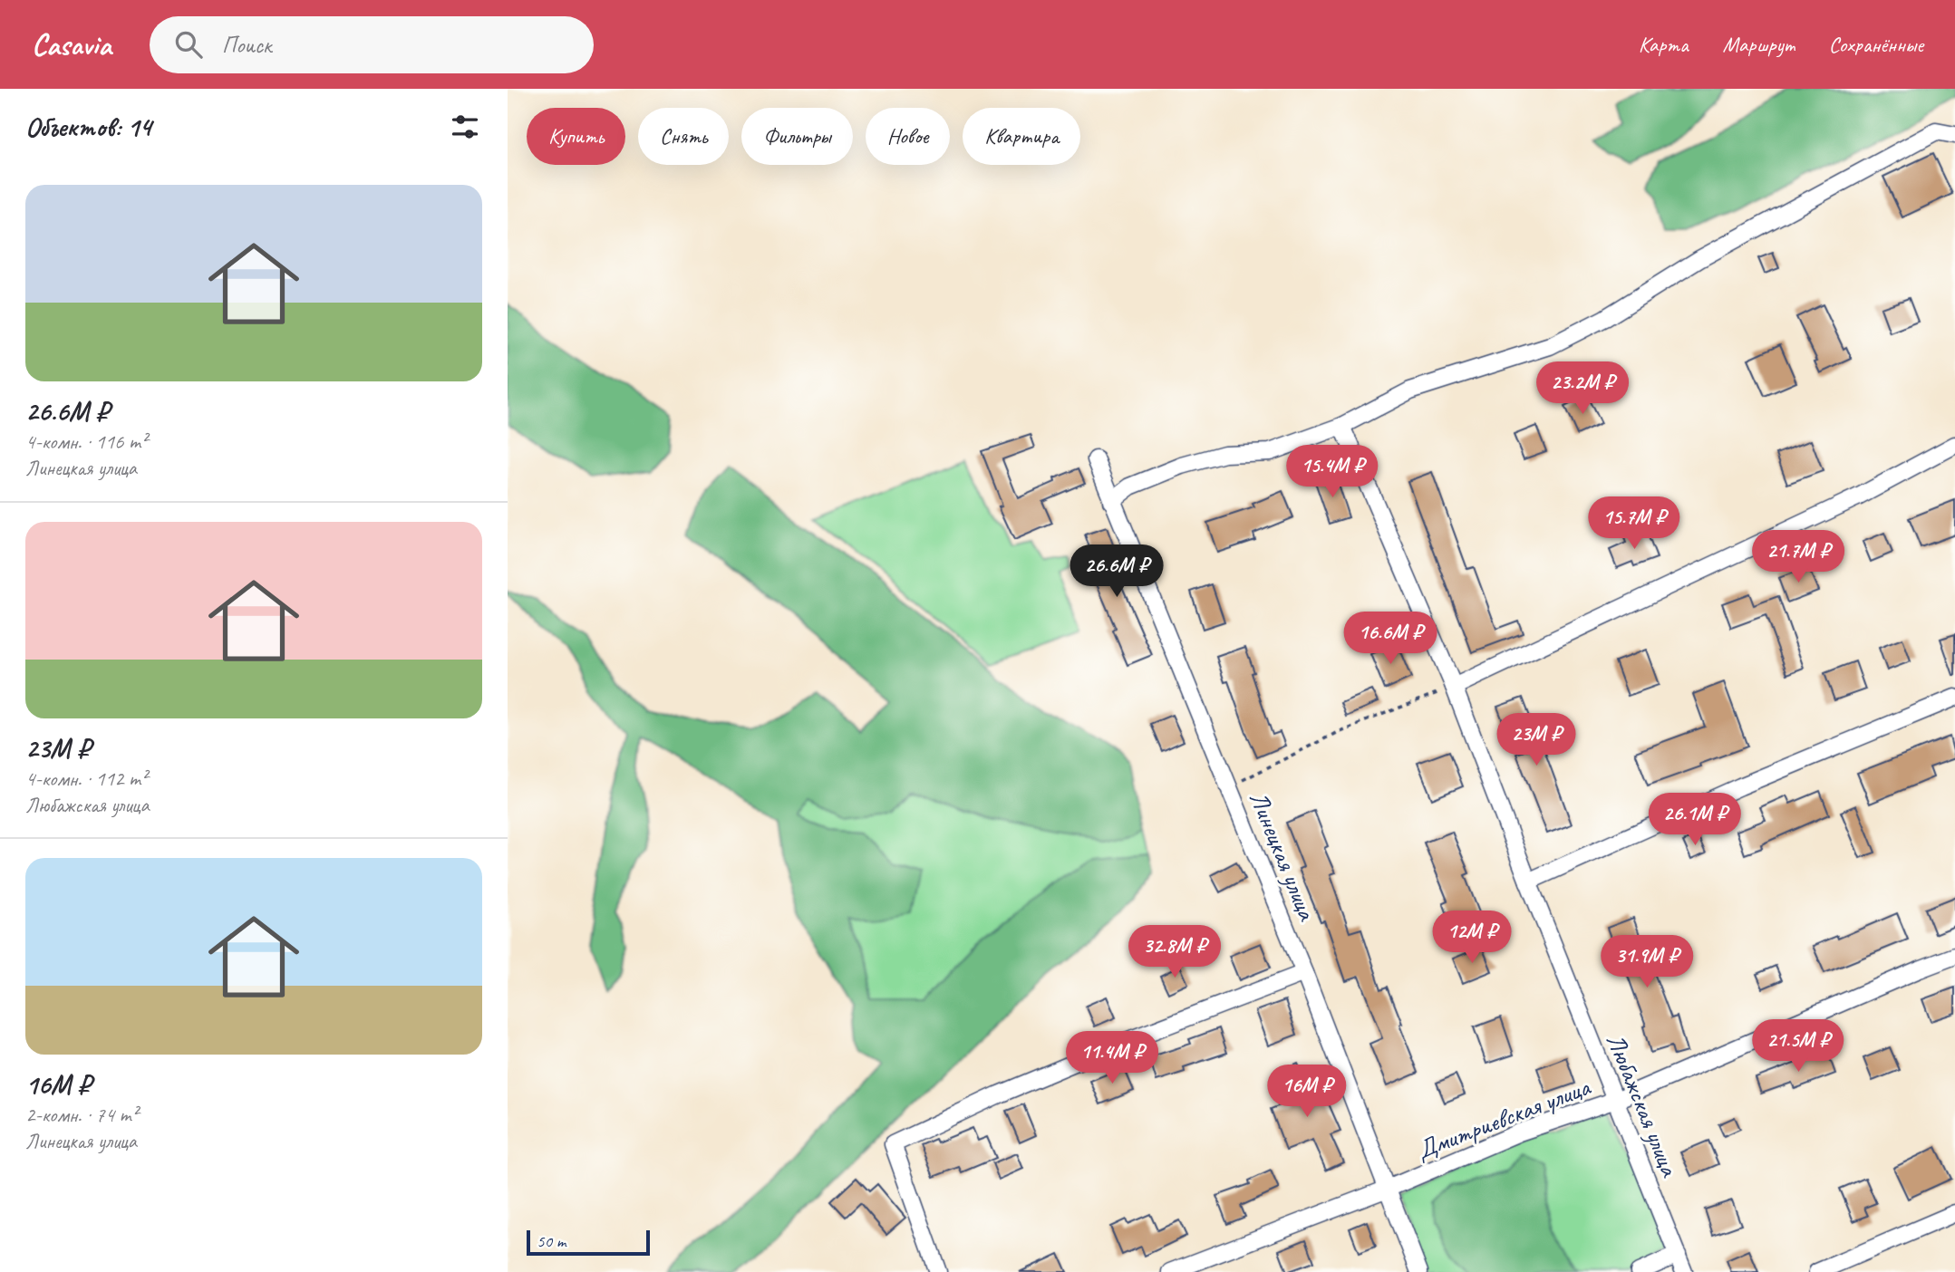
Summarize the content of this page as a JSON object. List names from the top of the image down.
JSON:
{
  "streets": {
    "street": ["Линецкая улица", "Любажская улица", "Дмитриевская улица"]
  },
  "crossings": [
    ["Линецкая улица", "Дмитриевская улица"],
    ["Любажская улица", "Дмитриевская улица"]
  ],
  "scale_bar": "50 m",
  "page": {
    "header": "Casavia",
    "search": "Поиск",
    "nav": ["Карта", "Маршрут", "Сохранённые"],
    "heading": "Объектов: 14",
    "chip": [
      "Купить",
      "Снять",
      "Фильтры",
      "Новое",
      "Квартира"
    ],
    "list": [
      {
        "name": "26.6M ₽",
        "note": "4-комн. · 116 m² · Линецкая улица"
      },
      {
        "name": "23M ₽",
        "note": "4-комн. · 112 m² · Любажская улица"
      },
      {
        "name": "16M ₽",
        "note": "2-комн. · 74 m² · Линецкая улица"
      }
    ],
    "price": [
      "23.2M ₽",
      "15.4M ₽",
      "15.7M ₽",
      "21.7M ₽",
      "26.6M ₽",
      "16.6M ₽",
      "23M ₽",
      "26.1M ₽",
      "12M ₽",
      "32.8M ₽",
      "31.9M ₽",
      "21.5M ₽",
      "11.4M ₽",
      "16M ₽"
    ],
    "scale": "50 m"
  }
}
